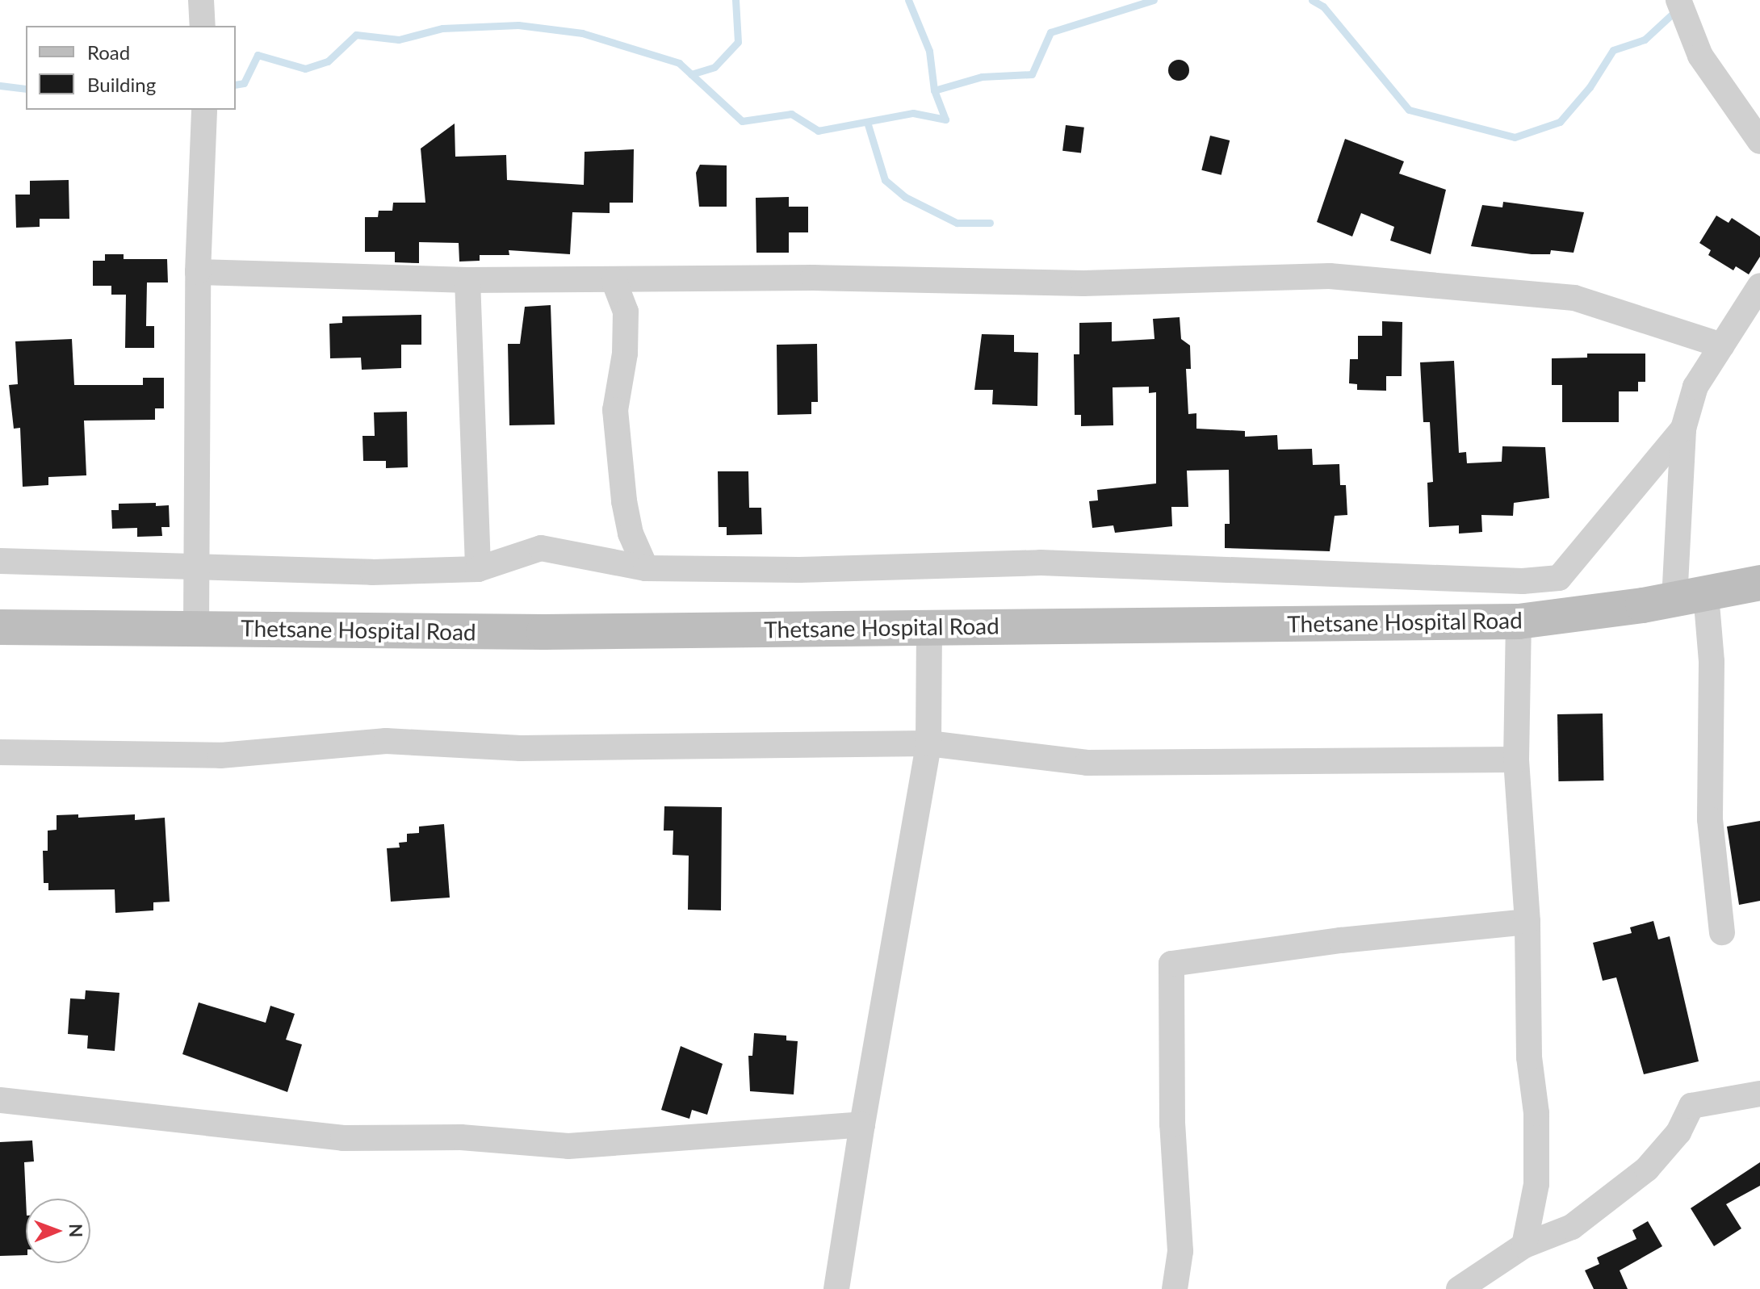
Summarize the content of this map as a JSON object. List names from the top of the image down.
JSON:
{
  "streets": {
    "main road": ["Thetsane Hospital Road"]
  },
  "legend": ["Road", "Building"],
  "north": "right"
}
